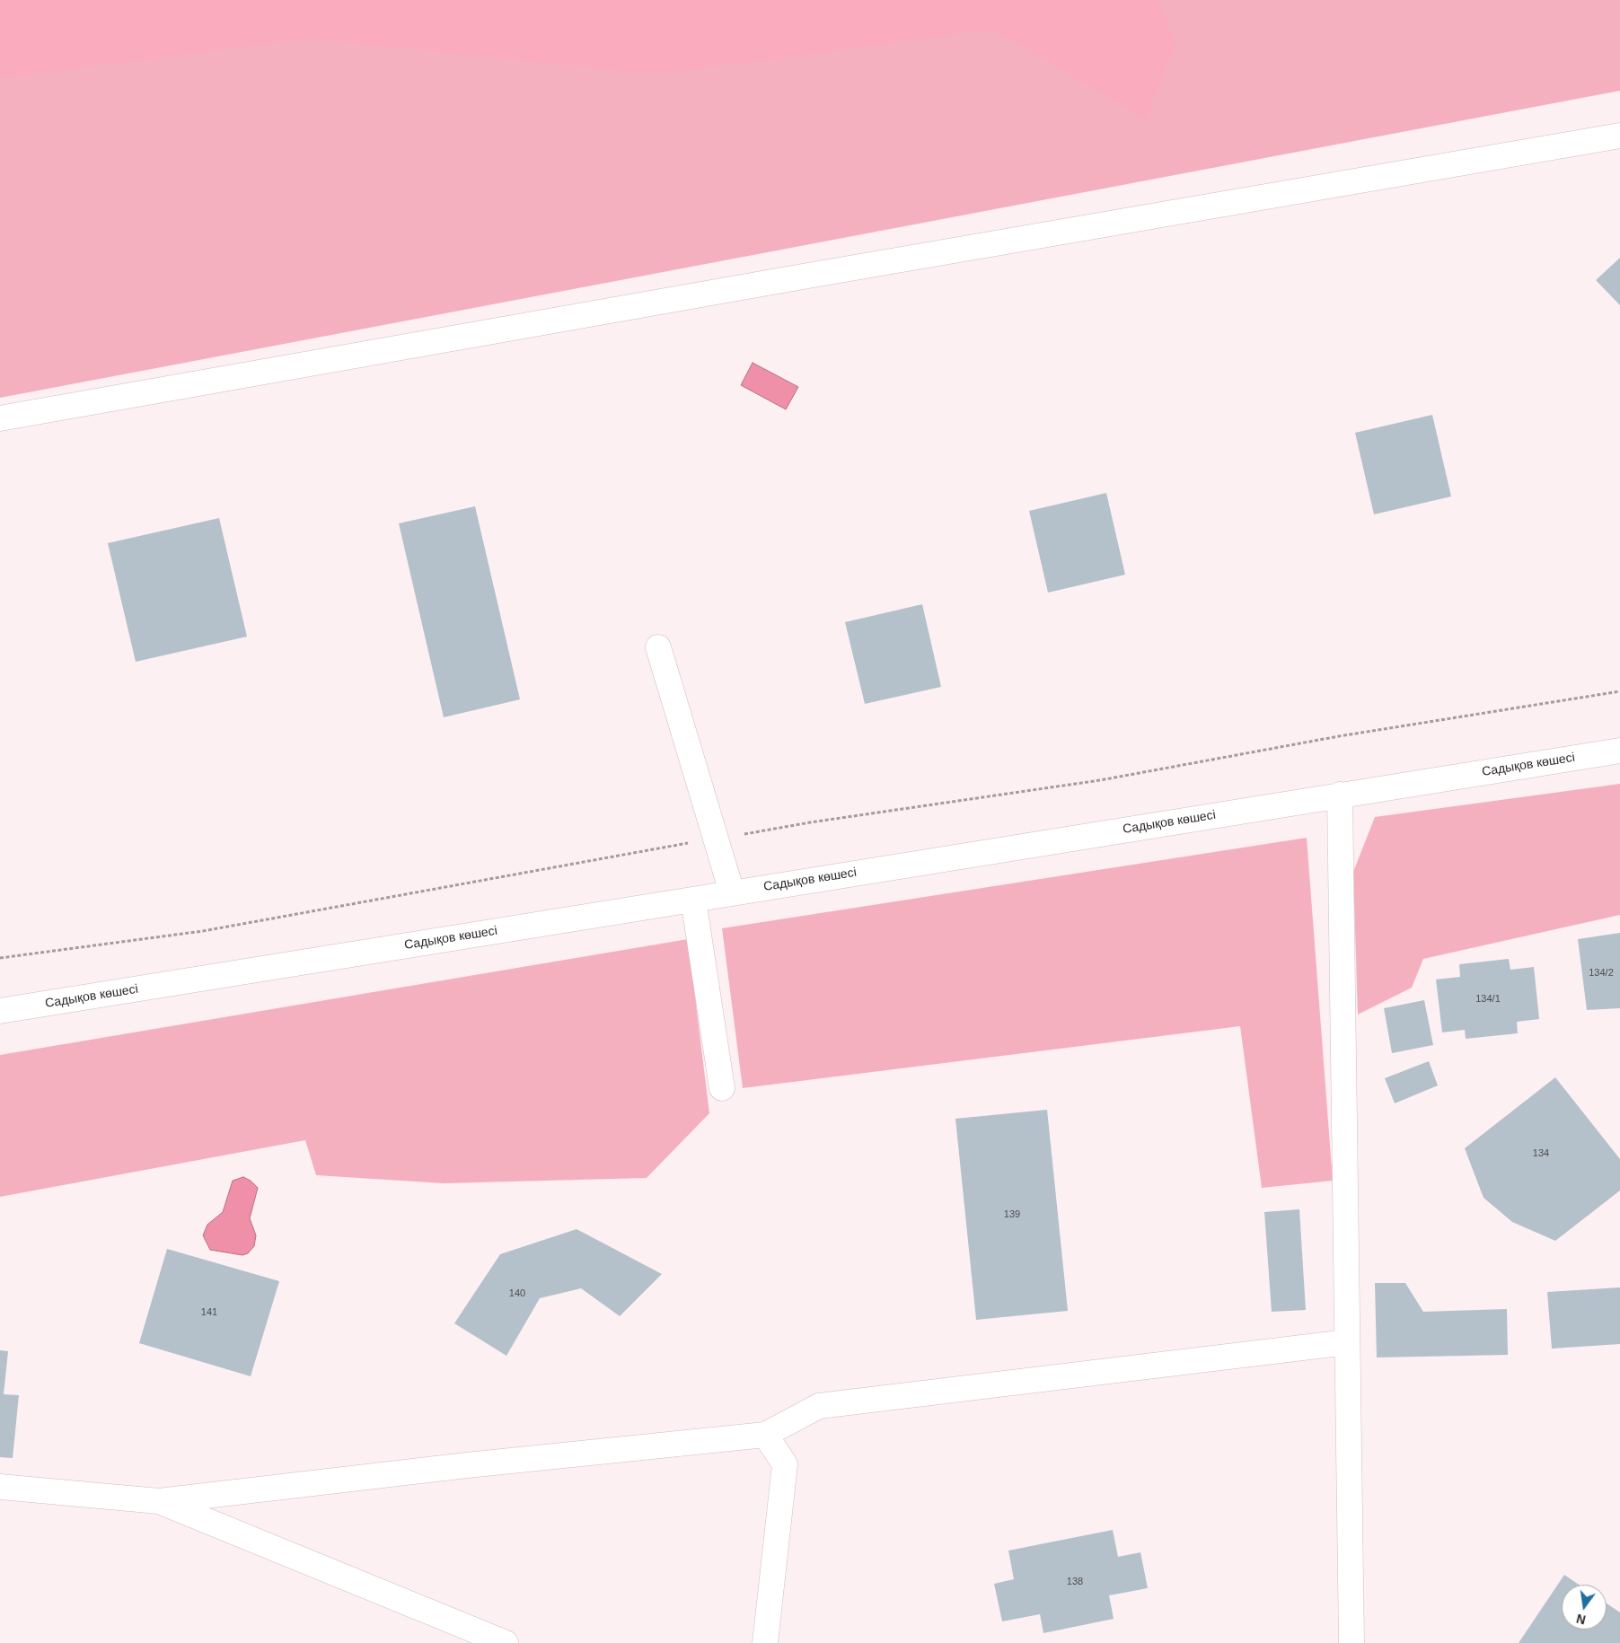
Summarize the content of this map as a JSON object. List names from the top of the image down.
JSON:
{
  "streets": {
    "street": ["Садықов көшесі"]
  },
  "house_numbers": [
    "134/2",
    "134/1",
    "134",
    "139",
    "140",
    "141",
    "138"
  ],
  "north": "bottom"
}
